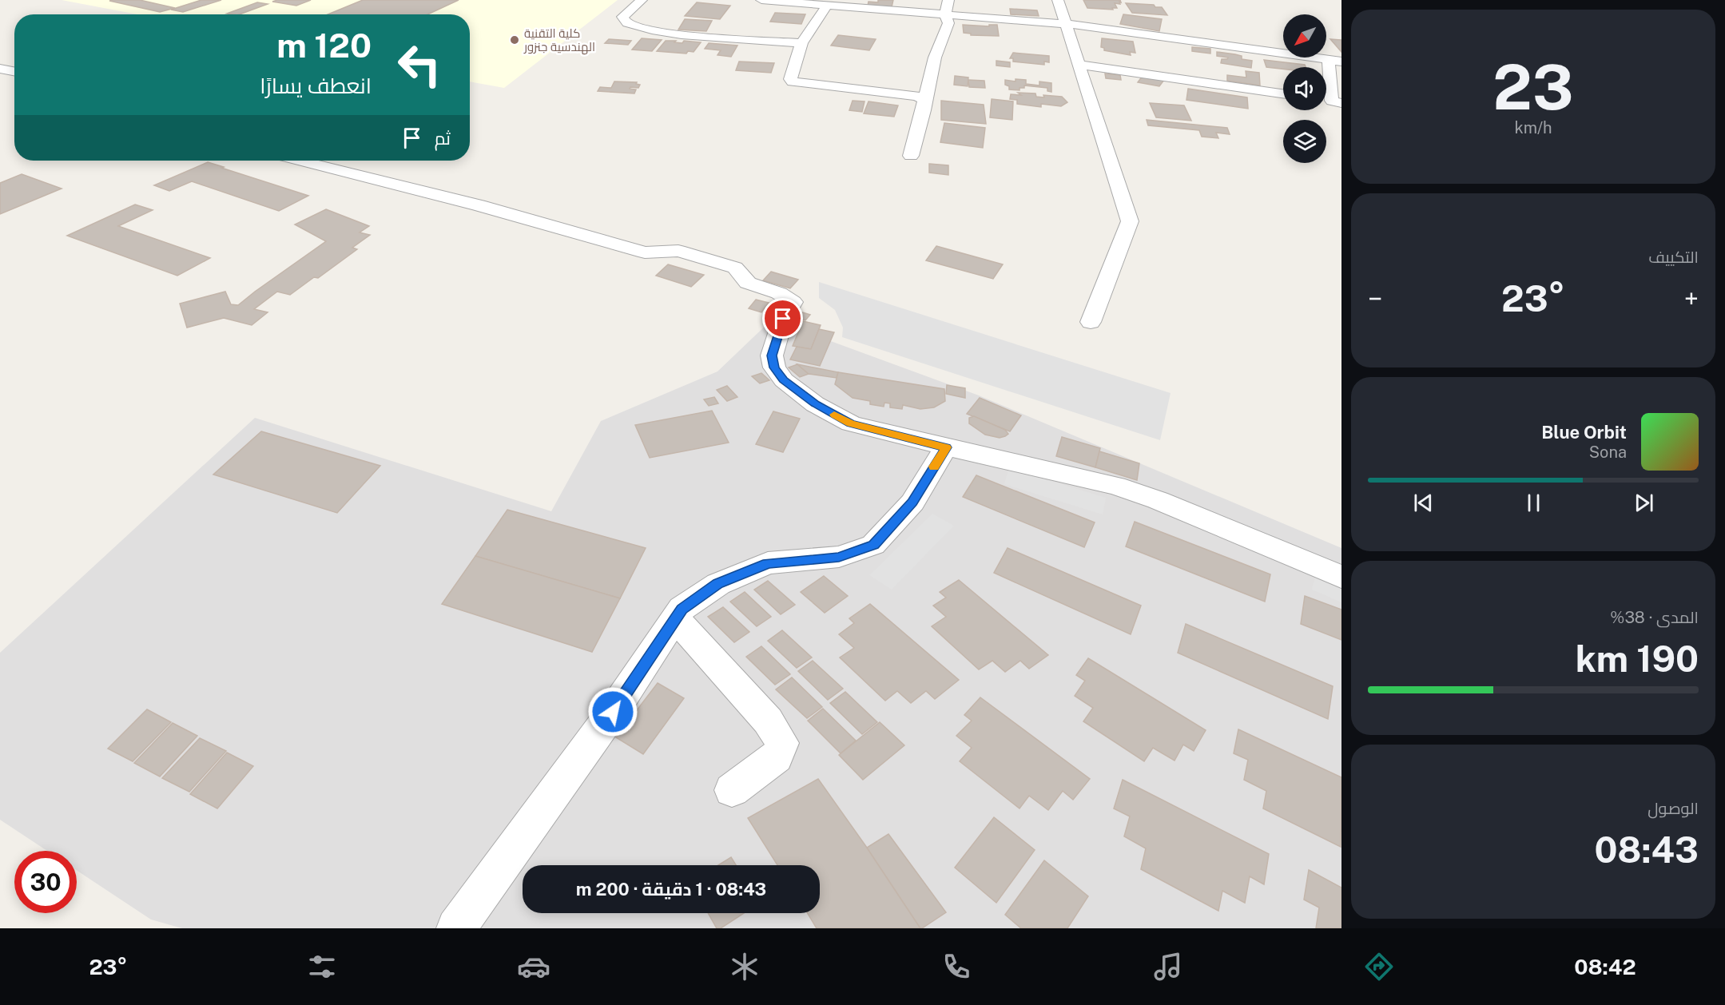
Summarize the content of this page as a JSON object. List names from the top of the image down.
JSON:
{
  "places": ["كلية التقنية الهندسية جنزور"],
  "north": "bottom left",
  "page": {
    "tile": [
      ["23", "km/h"],
      "التكييف",
      ["المدى · 38%", "190 km"],
      ["الوصول", "08:43"]
    ],
    "turn": ["120 m", "انعطف يسارًا"],
    "then": "ثم",
    "heat": ["−", "23°", "+"],
    "song": ["Blue Orbit", "Sona"],
    "limit": "30",
    "trip": "08:43 · 1 دقيقة · 200 m",
    "tabs": ["08:42", "23°"]
  }
}
